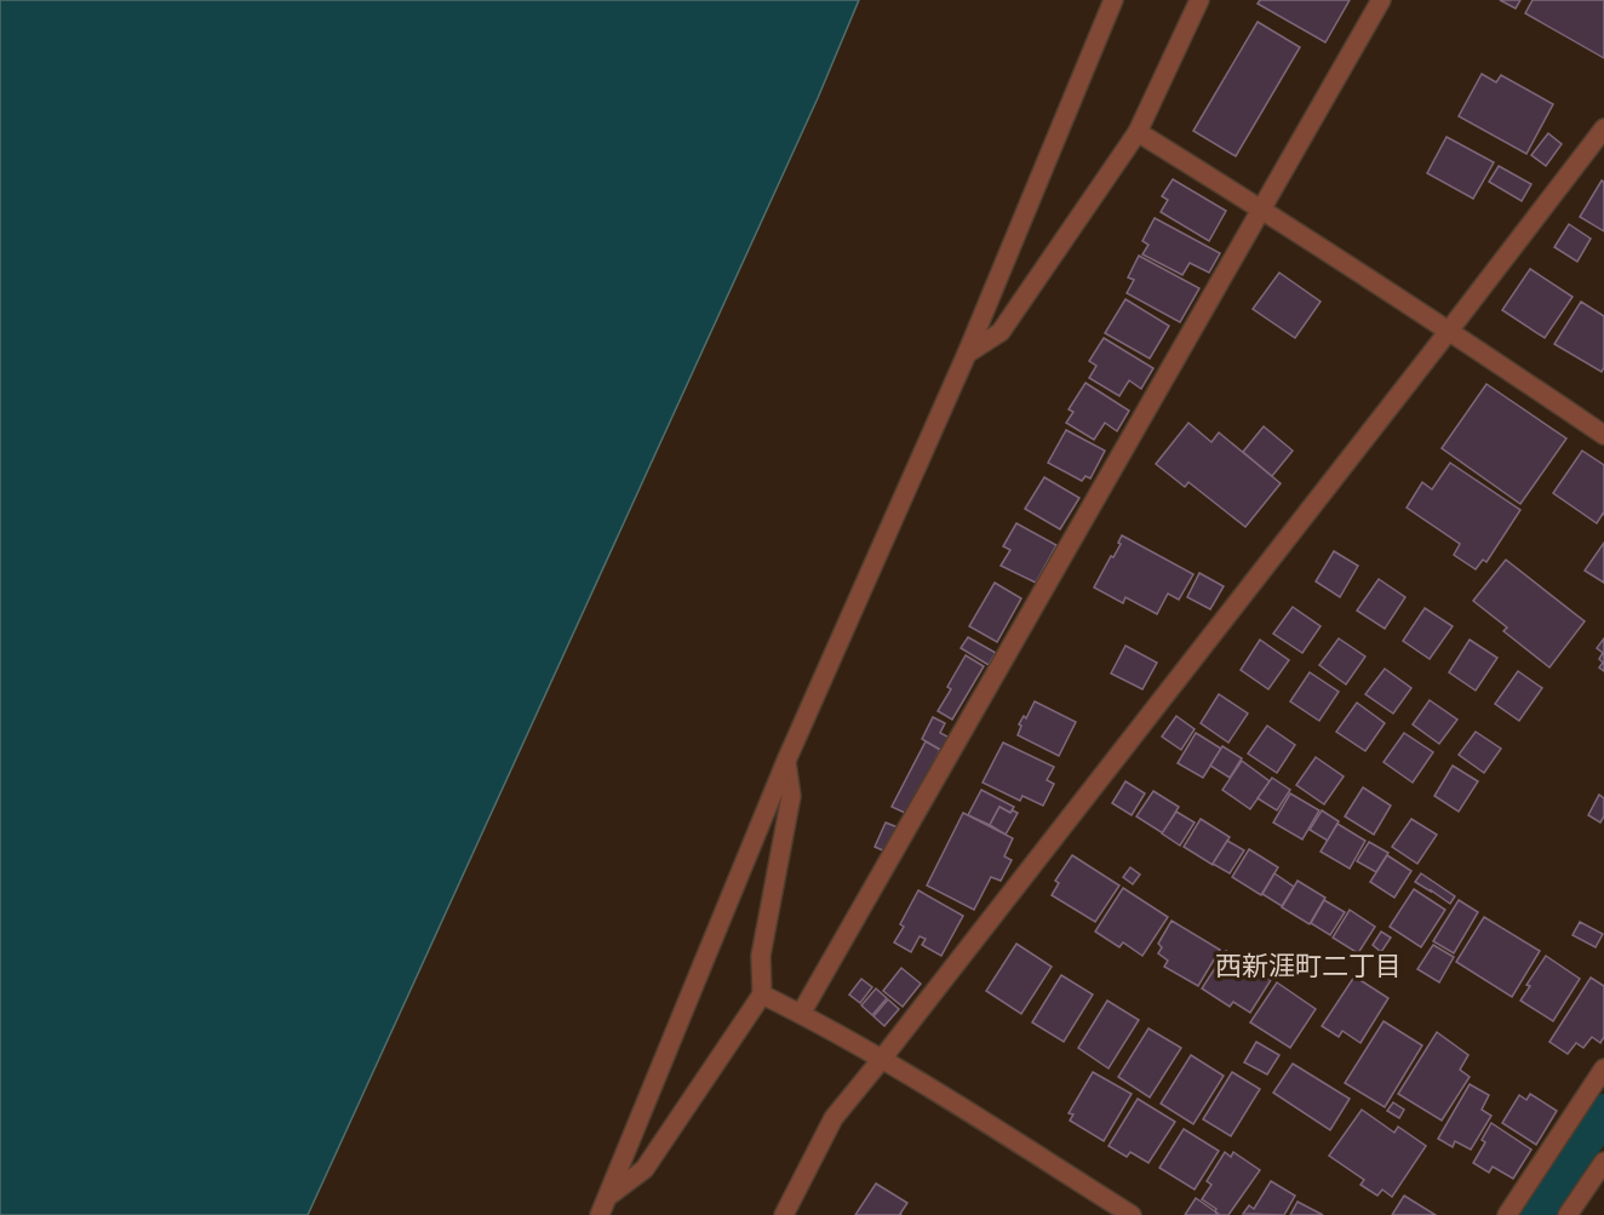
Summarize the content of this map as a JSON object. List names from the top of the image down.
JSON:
{
  "districts": ["西新涯町二丁目"]
}
